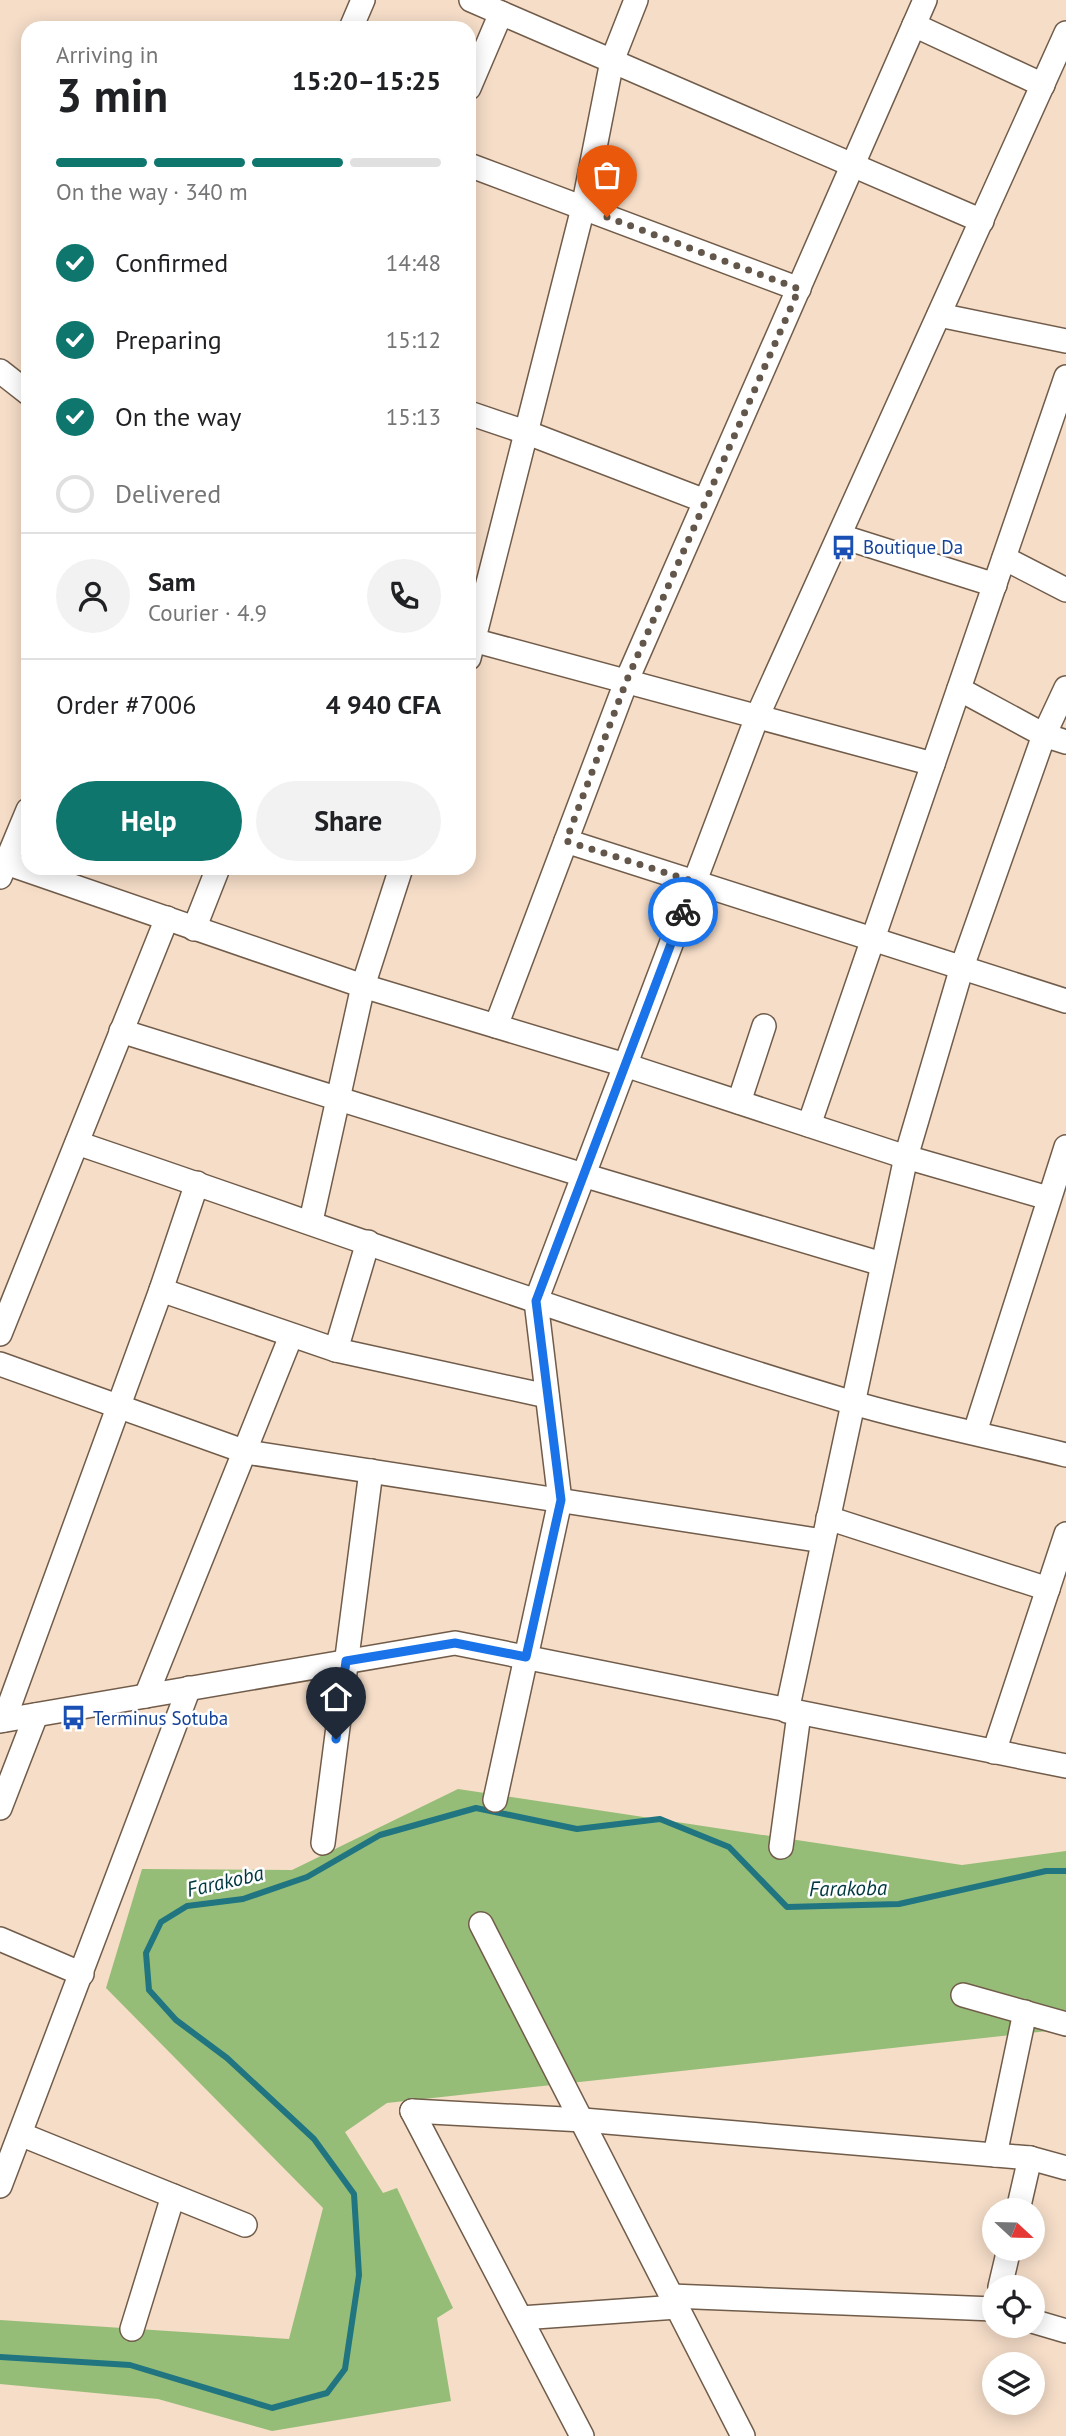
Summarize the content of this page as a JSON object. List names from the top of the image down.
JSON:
{
  "water": ["Farakoba"],
  "places": {
    "bus stop": ["Boutique Da", "Terminus Sotuba"]
  },
  "north": "right",
  "page": {
    "heading": ["3 min", "Arriving in", "15:20–15:25"],
    "panel": [
      "Sam",
      "Courier · 4.9",
      "Order #7006",
      "4 940 CFA"
    ],
    "bar": "On the way · 340 m",
    "list": [
      ["Confirmed", "14:48"],
      ["Preparing", "15:12"],
      ["On the way", "15:13"],
      "Delivered"
    ],
    "buttons": ["Help", "Share"]
  }
}
